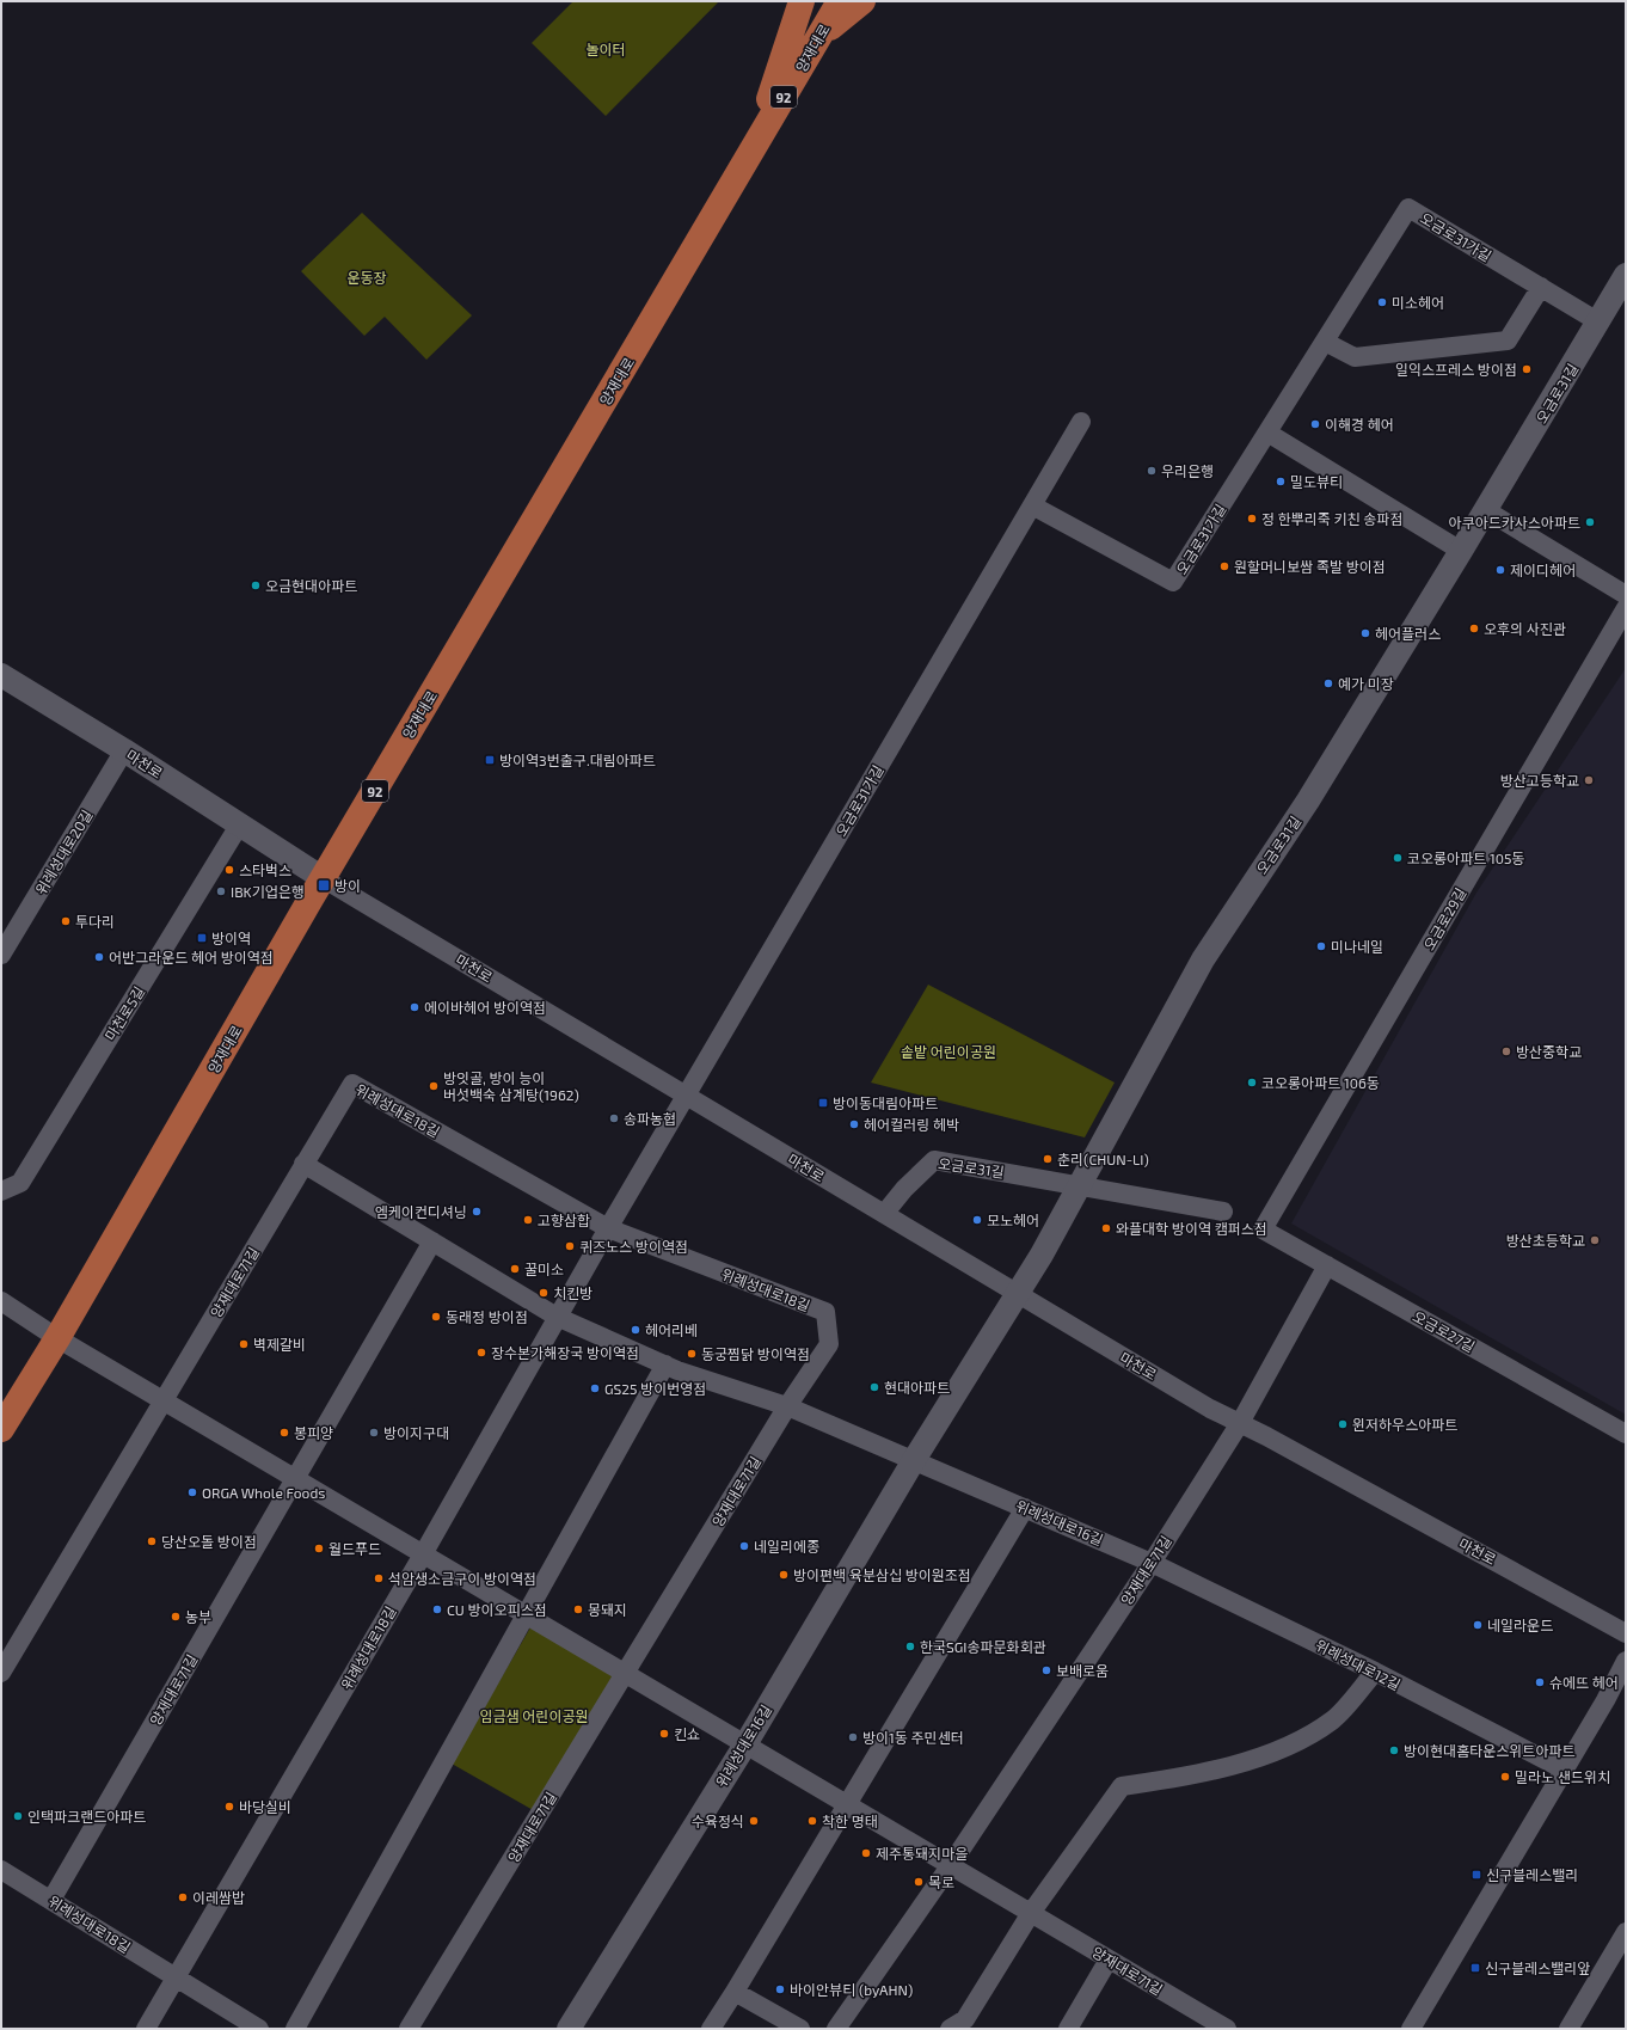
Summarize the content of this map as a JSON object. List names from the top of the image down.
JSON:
{
  "streets": {
    "main road": ["양재대로", "92"],
    "street": [
      "오금로31가길",
      "오금로31길",
      "마천로",
      "위례성대로20길",
      "오금로29길",
      "마천로5길",
      "위례성대로18길",
      "양재대로71길",
      "오금로27길",
      "위례성대로16길",
      "위례성대로12길"
    ]
  },
  "crossings": [
    ["양재대로", "마천로"],
    ["양재대로", "양재대로71길"],
    ["오금로31가길", "오금로31길"],
    ["오금로31가길", "마천로"],
    ["오금로31가길", "위례성대로18길"],
    ["오금로31길", "마천로"],
    ["오금로31길", "위례성대로16길"],
    ["마천로", "위례성대로20길"],
    ["마천로", "마천로5길"],
    ["마천로", "위례성대로18길"],
    ["마천로", "양재대로71길"],
    ["마천로", "위례성대로16길"],
    ["오금로29길", "오금로27길"],
    ["위례성대로18길", "양재대로71길"],
    ["양재대로71길", "오금로27길"],
    ["양재대로71길", "위례성대로16길"],
    ["양재대로71길", "위례성대로12길"],
    ["위례성대로16길", "위례성대로12길"]
  ],
  "parks": [
    "놀이터",
    "운동장",
    "솥밭 어린이공원",
    "임금샘 어린이공원"
  ],
  "places": {
    "other": [
      "미소헤어",
      "일익스프레스 방이점",
      "이해경 헤어",
      "우리은행",
      "밀도뷰티",
      "정 한뿌리죽 키친 송파점",
      "아쿠아드카사스아파트",
      "원할머니보쌈 족발 방이점",
      "제이디헤어",
      "오금현대아파트",
      "오후의 사진관",
      "헤어플러스",
      "예가 미장",
      "방산고등학교",
      "코오롱아파트 105동",
      "스타벅스",
      "IBK기업은행",
      "투다리",
      "미나네일",
      "어반그라운드 헤어 방이역점",
      "에이바헤어 방이역점",
      "방산중학교",
      "코오롱아파트 106동",
      "방잇골, 방이 능이 버섯백숙 삼계탕(1962)",
      "송파농협",
      "헤어컬러링 헤박",
      "춘리(CHUN-LI)",
      "엠케이컨디셔닝",
      "고향삼합",
      "모노헤어",
      "와플대학 방이역 캠퍼스점",
      "방산초등학교",
      "퀴즈노스 방이역점",
      "꿀미소",
      "치킨방",
      "동래정 방이점",
      "헤어리베",
      "벽제갈비",
      "장수본가해장국 방이역점",
      "동궁찜닭 방이역점",
      "현대아파트",
      "GS25 방이번영점",
      "윈저하우스아파트",
      "봉피양",
      "방이지구대",
      "ORGA Whole Foods",
      "당산오돌 방이점",
      "네일리에종",
      "월드푸드",
      "방이편백 육분삼십 방이원조점",
      "석암생소금구이 방이역점",
      "CU 방이오피스점",
      "몽돼지",
      "농부",
      "네일라운드",
      "한국SGI송파문화회관",
      "보배로움",
      "슈에뜨 헤어",
      "킨쇼",
      "방이1동 주민센터",
      "방이현대홈타운스위트아파트",
      "밀라노 샌드위치",
      "바당실비",
      "인택파크랜드아파트",
      "수육정식",
      "착한 명태",
      "제주통돼지마을",
      "목로",
      "이레쌈밥",
      "바이안뷰티 (byAHN)"
    ],
    "transit": [
      "방이역3번출구.대림아파트",
      "방이",
      "방이역",
      "방이동대림아파트",
      "신구블레스밸리",
      "신구블레스밸리앞"
    ]
  }
}
